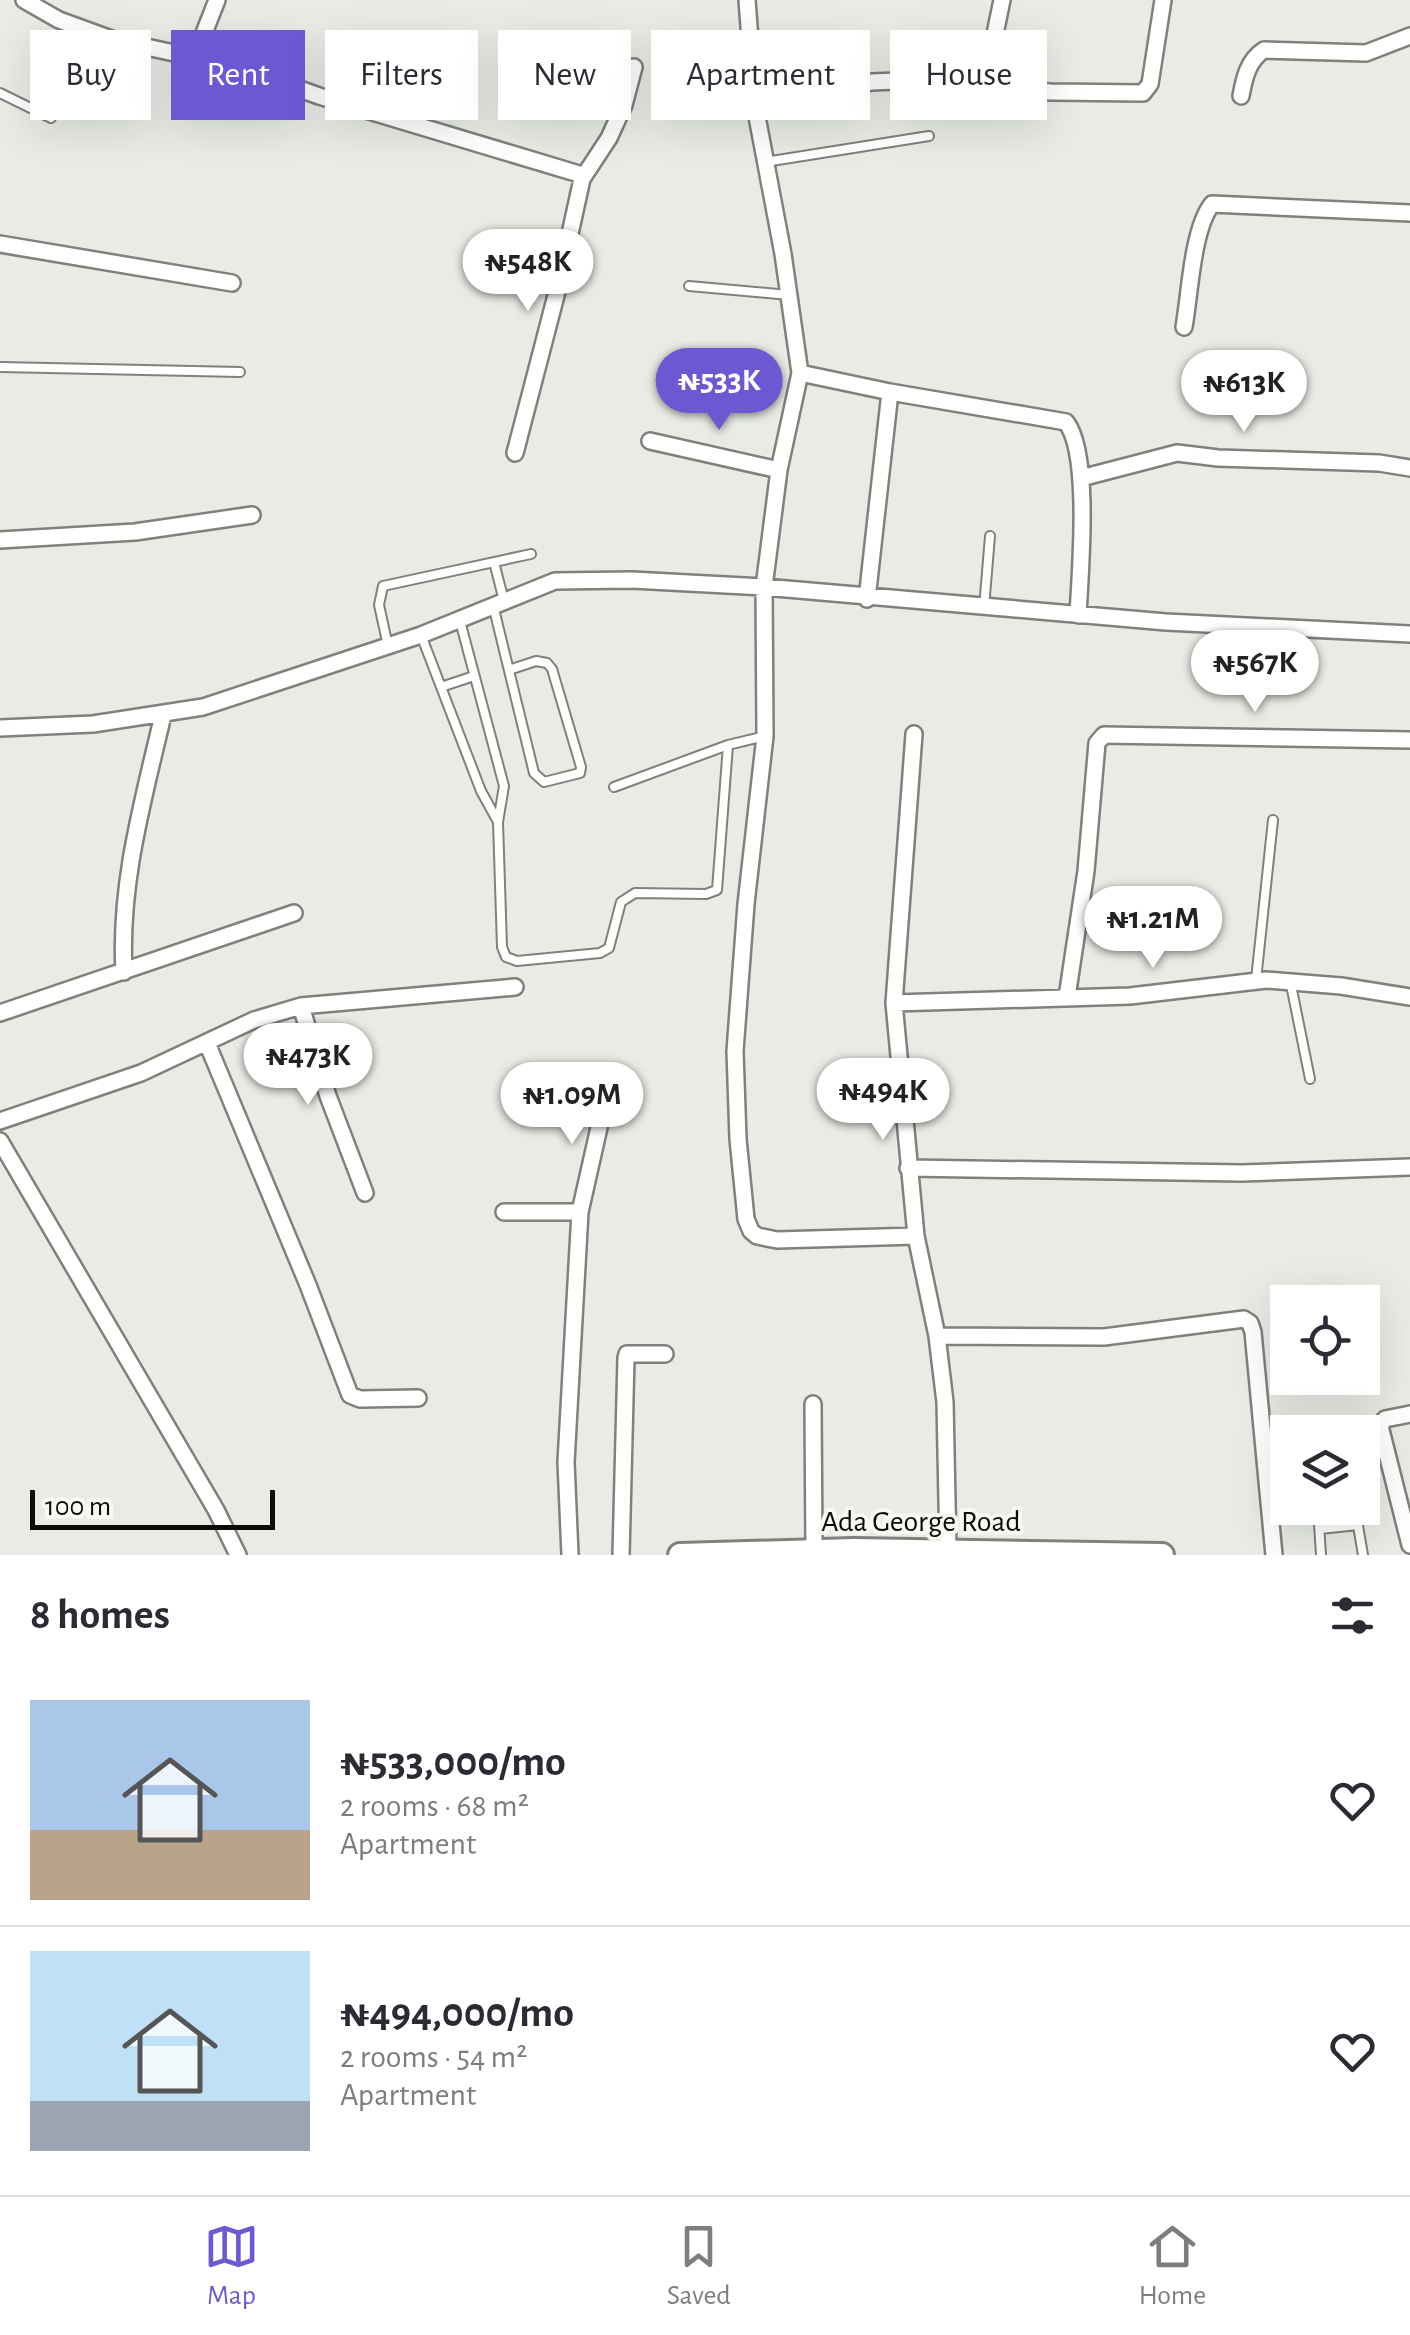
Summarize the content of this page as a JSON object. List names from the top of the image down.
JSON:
{
  "streets": {
    "main road": ["Ada George Road"]
  },
  "scale_bar": "100 m",
  "page": {
    "chip": [
      "Buy",
      "Rent",
      "Filters",
      "New",
      "Apartment",
      "House"
    ],
    "price": [
      "₦548K",
      "₦533K",
      "₦613K",
      "₦567K",
      "₦1.21M",
      "₦473K",
      "₦494K",
      "₦1.09M"
    ],
    "scale": "100 m",
    "heading": "8 homes",
    "list": [
      {
        "name": "₦533,000/mo",
        "note": "2 rooms · 68 m² · Apartment"
      },
      {
        "name": "₦494,000/mo",
        "note": "2 rooms · 54 m² · Apartment"
      }
    ],
    "tabs": ["Map", "Saved", "Home"]
  }
}
